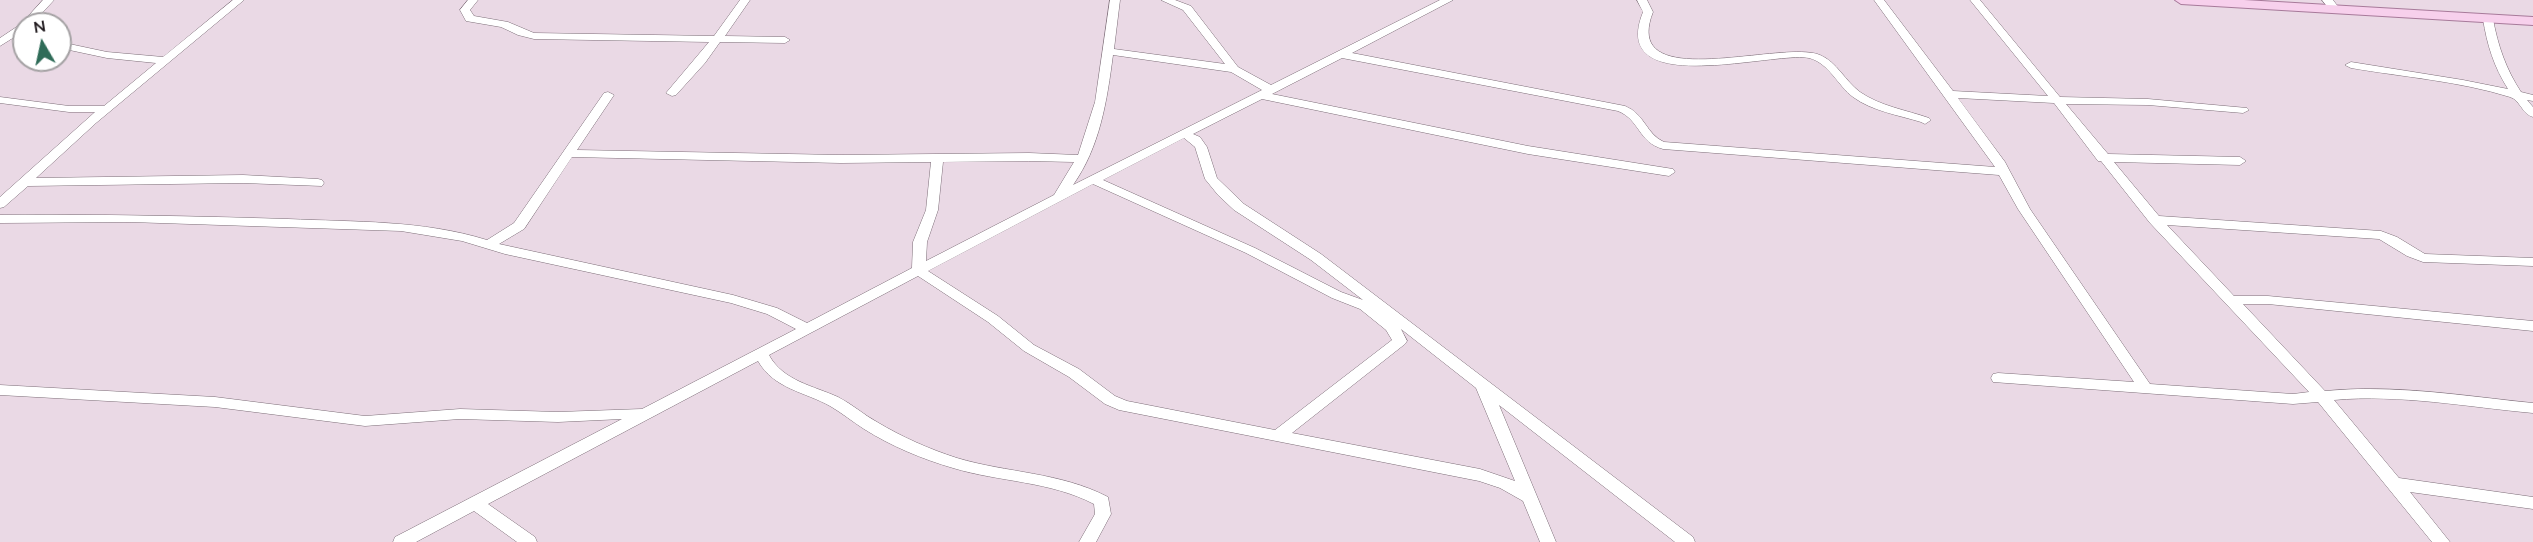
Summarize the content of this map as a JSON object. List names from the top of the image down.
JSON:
{
  "north": "top"
}
